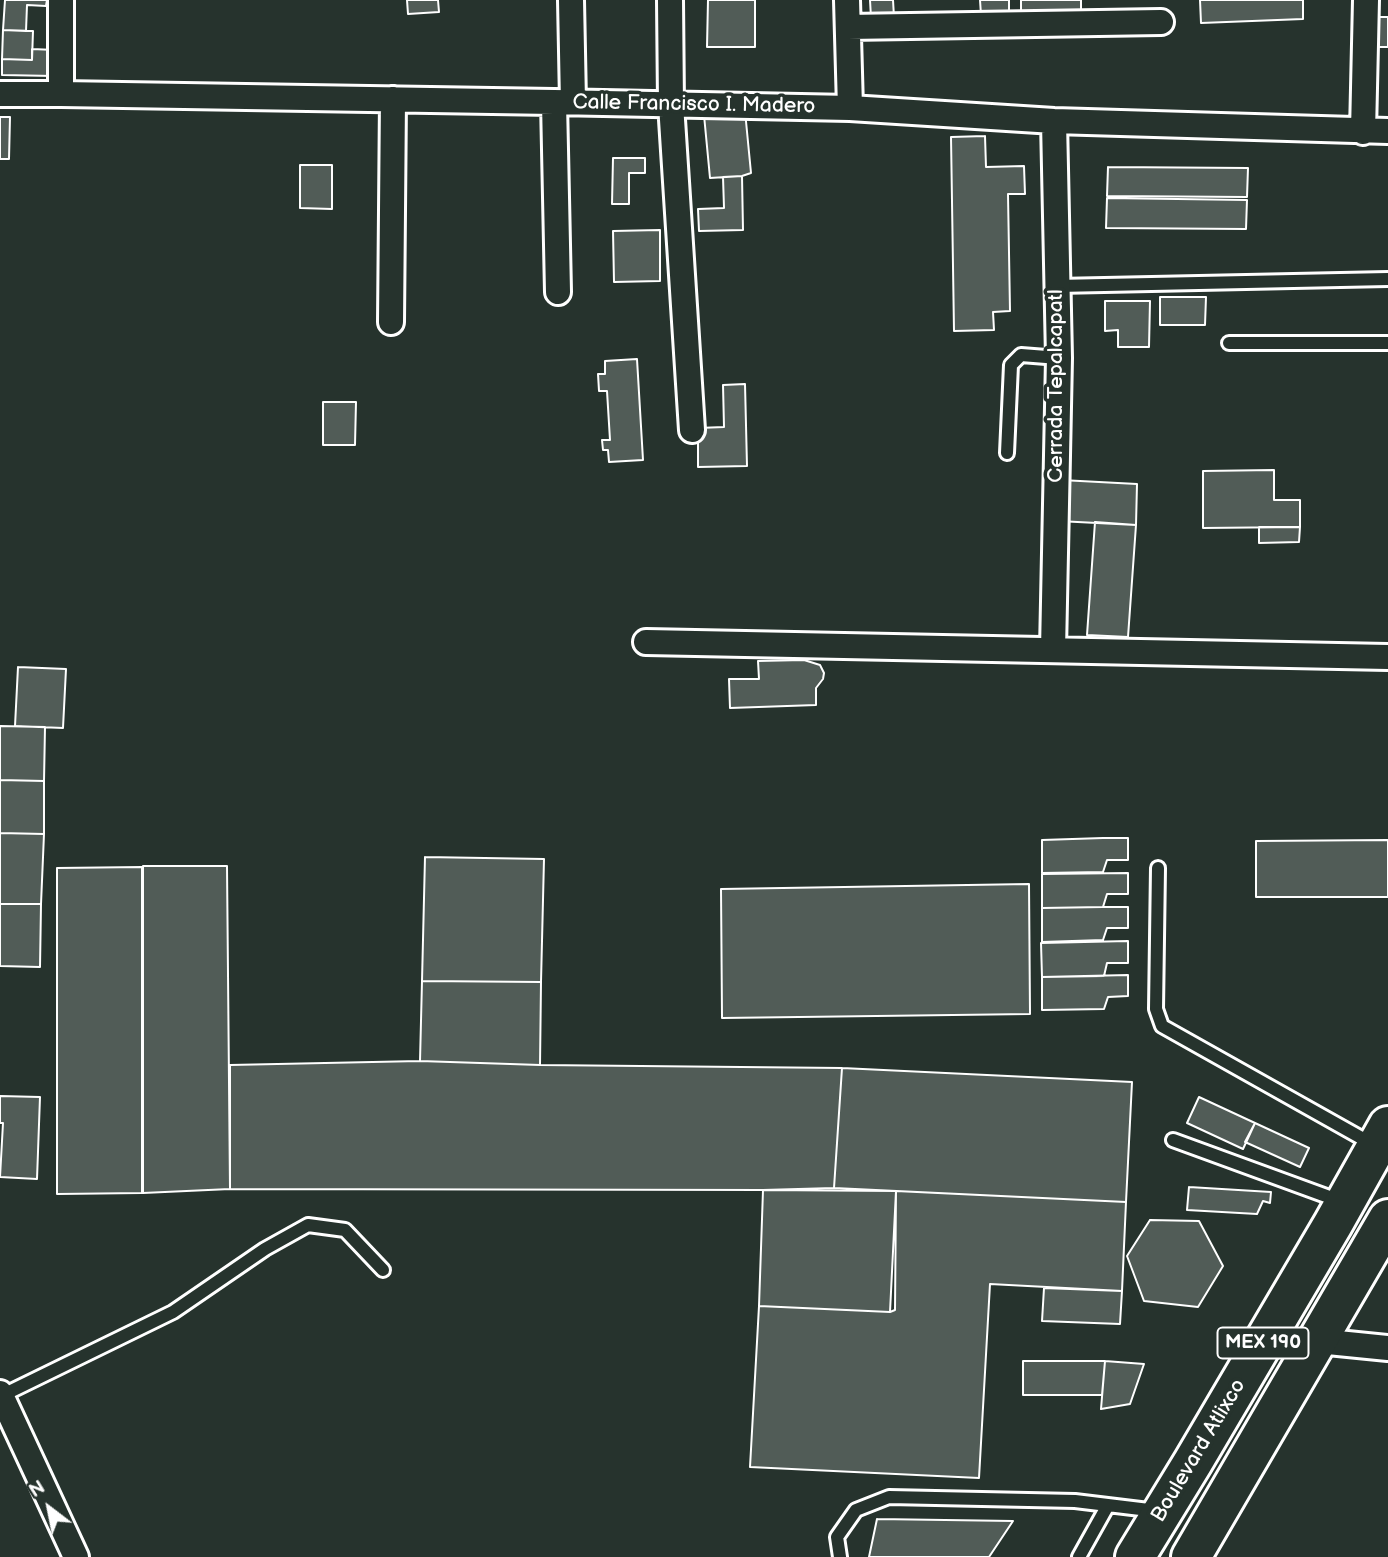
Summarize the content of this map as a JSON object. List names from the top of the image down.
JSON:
{
  "streets": {
    "main road": ["MEX 190", "Boulevard Atlixco"],
    "street": ["Calle Francisco I. Madero", "Cerrada Tepalcapatl"]
  },
  "crossings": [
    ["Calle Francisco I. Madero", "Cerrada Tepalcapatl"]
  ],
  "north": "top left"
}
